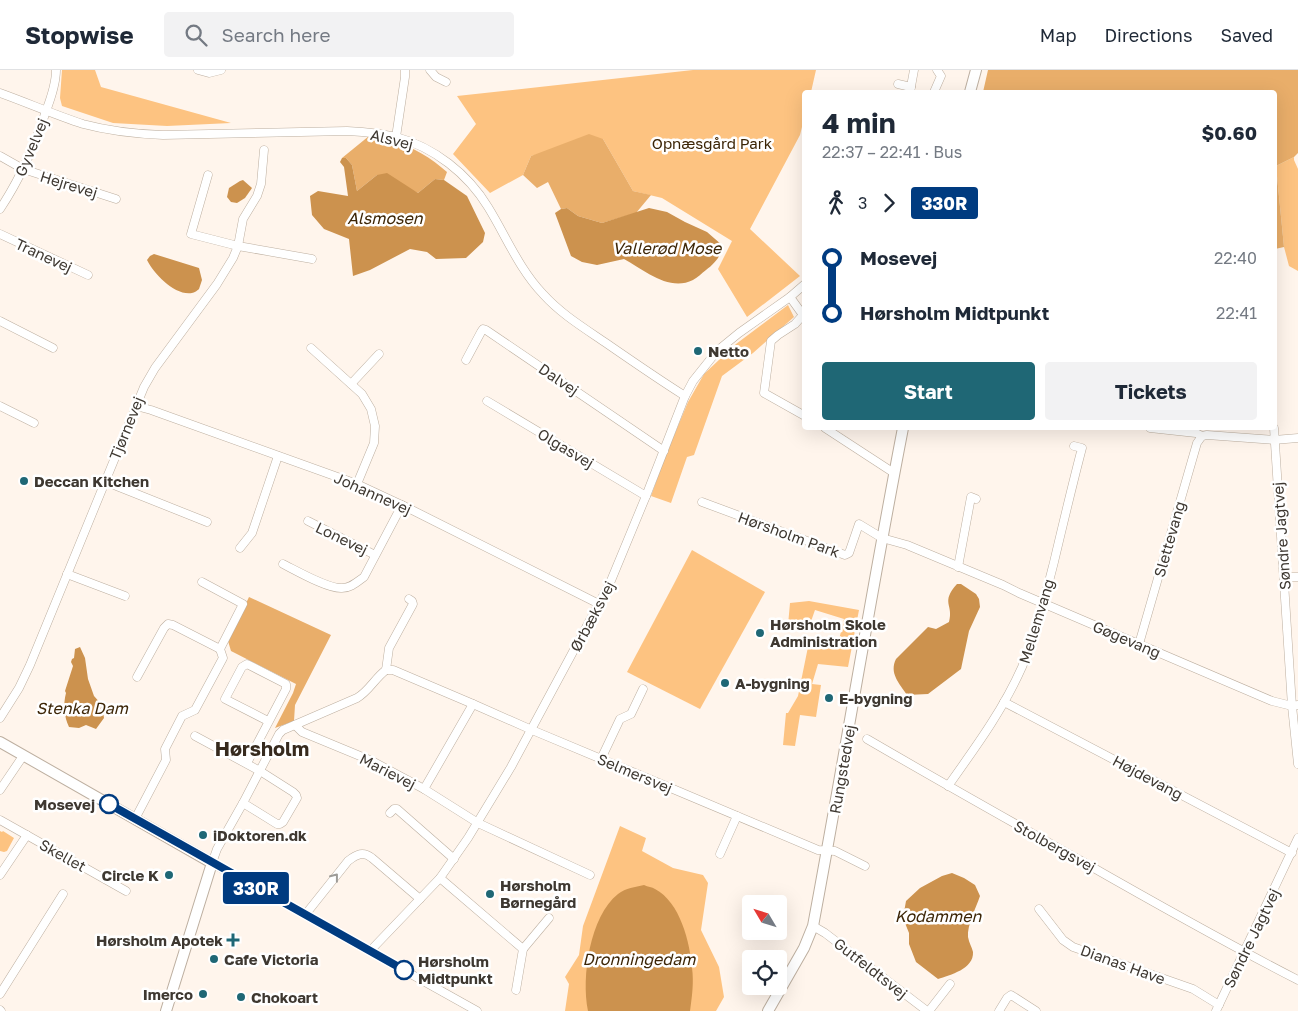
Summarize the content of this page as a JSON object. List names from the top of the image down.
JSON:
{
  "streets": {
    "main road": ["Rungstedvej"],
    "street": [
      "Alsvej",
      "Gyvelvej",
      "Hejrevej",
      "Tranevej",
      "Dalvej",
      "Tjørnevej",
      "Olgasvej",
      "Johannevej",
      "Hørsholm Park",
      "Søndre Jagtvej",
      "Lonevej",
      "Slettevang",
      "Ørbæksvej",
      "Mellemvang",
      "Gøgevang",
      "Marievej",
      "Selmersvej",
      "Højdevang",
      "Stolbergsvej",
      "Skellet",
      "Dianas Have",
      "Gutfeldtsvej"
    ]
  },
  "crossings": [
    ["Alsvej", "Gyvelvej"],
    ["Alsvej", "Ørbæksvej"],
    ["Gyvelvej", "Hejrevej"],
    ["Dalvej", "Ørbæksvej"],
    ["Tjørnevej", "Johannevej"],
    ["Olgasvej", "Ørbæksvej"],
    ["Johannevej", "Ørbæksvej"],
    ["Hørsholm Park", "Gøgevang"],
    ["Hørsholm Park", "Rungstedvej"],
    ["Søndre Jagtvej", "Gøgevang"],
    ["Søndre Jagtvej", "Højdevang"],
    ["Søndre Jagtvej", "Stolbergsvej"],
    ["Søndre Jagtvej", "Dianas Have"],
    ["Slettevang", "Gøgevang"],
    ["Ørbæksvej", "Marievej"],
    ["Ørbæksvej", "Selmersvej"],
    ["Mellemvang", "Gøgevang"],
    ["Mellemvang", "Højdevang"],
    ["Mellemvang", "Stolbergsvej"],
    ["Gøgevang", "Rungstedvej"],
    ["Rungstedvej", "Selmersvej"],
    ["Rungstedvej", "Gutfeldtsvej"]
  ],
  "districts": ["Hørsholm"],
  "water": [
    "Alsmosen",
    "Vallerød Mose",
    "Stenka Dam",
    "Kodammen",
    "Dronningedam"
  ],
  "parks": ["Opnæsgård Park"],
  "places": {
    "other": [
      "Netto",
      "Deccan Kitchen",
      "Hørsholm Skole Administration",
      "A-bygning",
      "E-bygning",
      "Mosevej",
      "iDoktoren.dk",
      "Circle K",
      "Hørsholm Børnegård",
      "Cafe Victoria",
      "Hørsholm Midtpunkt",
      "Imerco",
      "Chokoart"
    ],
    "health": ["Hørsholm Apotek"]
  },
  "lines": ["bus line 330R"],
  "north": "top left",
  "page": {
    "header": "Stopwise",
    "search": "Search here",
    "nav": ["Map", "Directions", "Saved"],
    "on_map": "330R",
    "heading": ["4 min", "22:37 – 22:41 · Bus", "$0.60"],
    "legs": ["3", "330R"],
    "list": [
      {
        "name": "Mosevej",
        "value": "22:40"
      },
      {
        "name": "Hørsholm Midtpunkt",
        "value": "22:41"
      }
    ],
    "buttons": ["Start", "Tickets"]
  }
}
